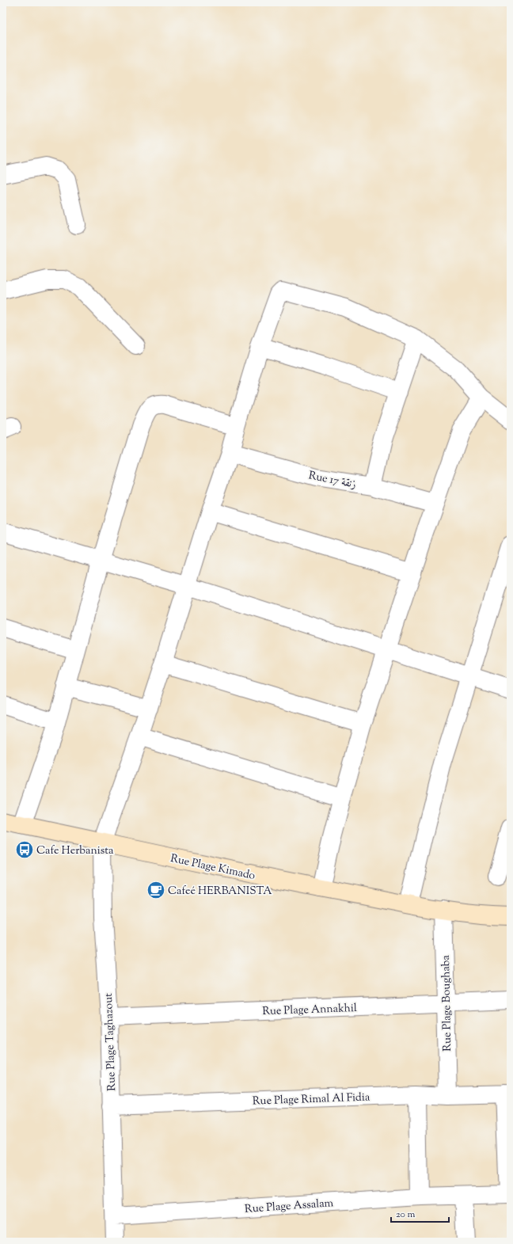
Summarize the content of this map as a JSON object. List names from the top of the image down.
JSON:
{
  "streets": {
    "street": [
      "Rue 17 زنقة",
      "Rue Plage Kimado",
      "Rue Plage Boughaba",
      "Rue Plage Annakhil",
      "Rue Plage Taghazout",
      "Rue Plage Rimal Al Fidia",
      "Rue Plage Assalam"
    ]
  },
  "crossings": [
    ["Rue 17 زنقة", "Rue Plage Taghazout"],
    ["Rue Plage Kimado", "Rue Plage Boughaba"],
    ["Rue Plage Kimado", "Rue Plage Taghazout"],
    ["Rue Plage Boughaba", "Rue Plage Annakhil"],
    ["Rue Plage Boughaba", "Rue Plage Rimal Al Fidia"],
    ["Rue Plage Annakhil", "Rue Plage Taghazout"],
    ["Rue Plage Taghazout", "Rue Plage Rimal Al Fidia"],
    ["Rue Plage Taghazout", "Rue Plage Assalam"],
    ["Rue Plage Rimal Al Fidia", "Rue Plage Assalam"]
  ],
  "places": {
    "bus stop": ["Cafe Herbanista"],
    "cafe": ["Cafeé HERBANISTA"]
  },
  "scale_bar": "20 m"
}
